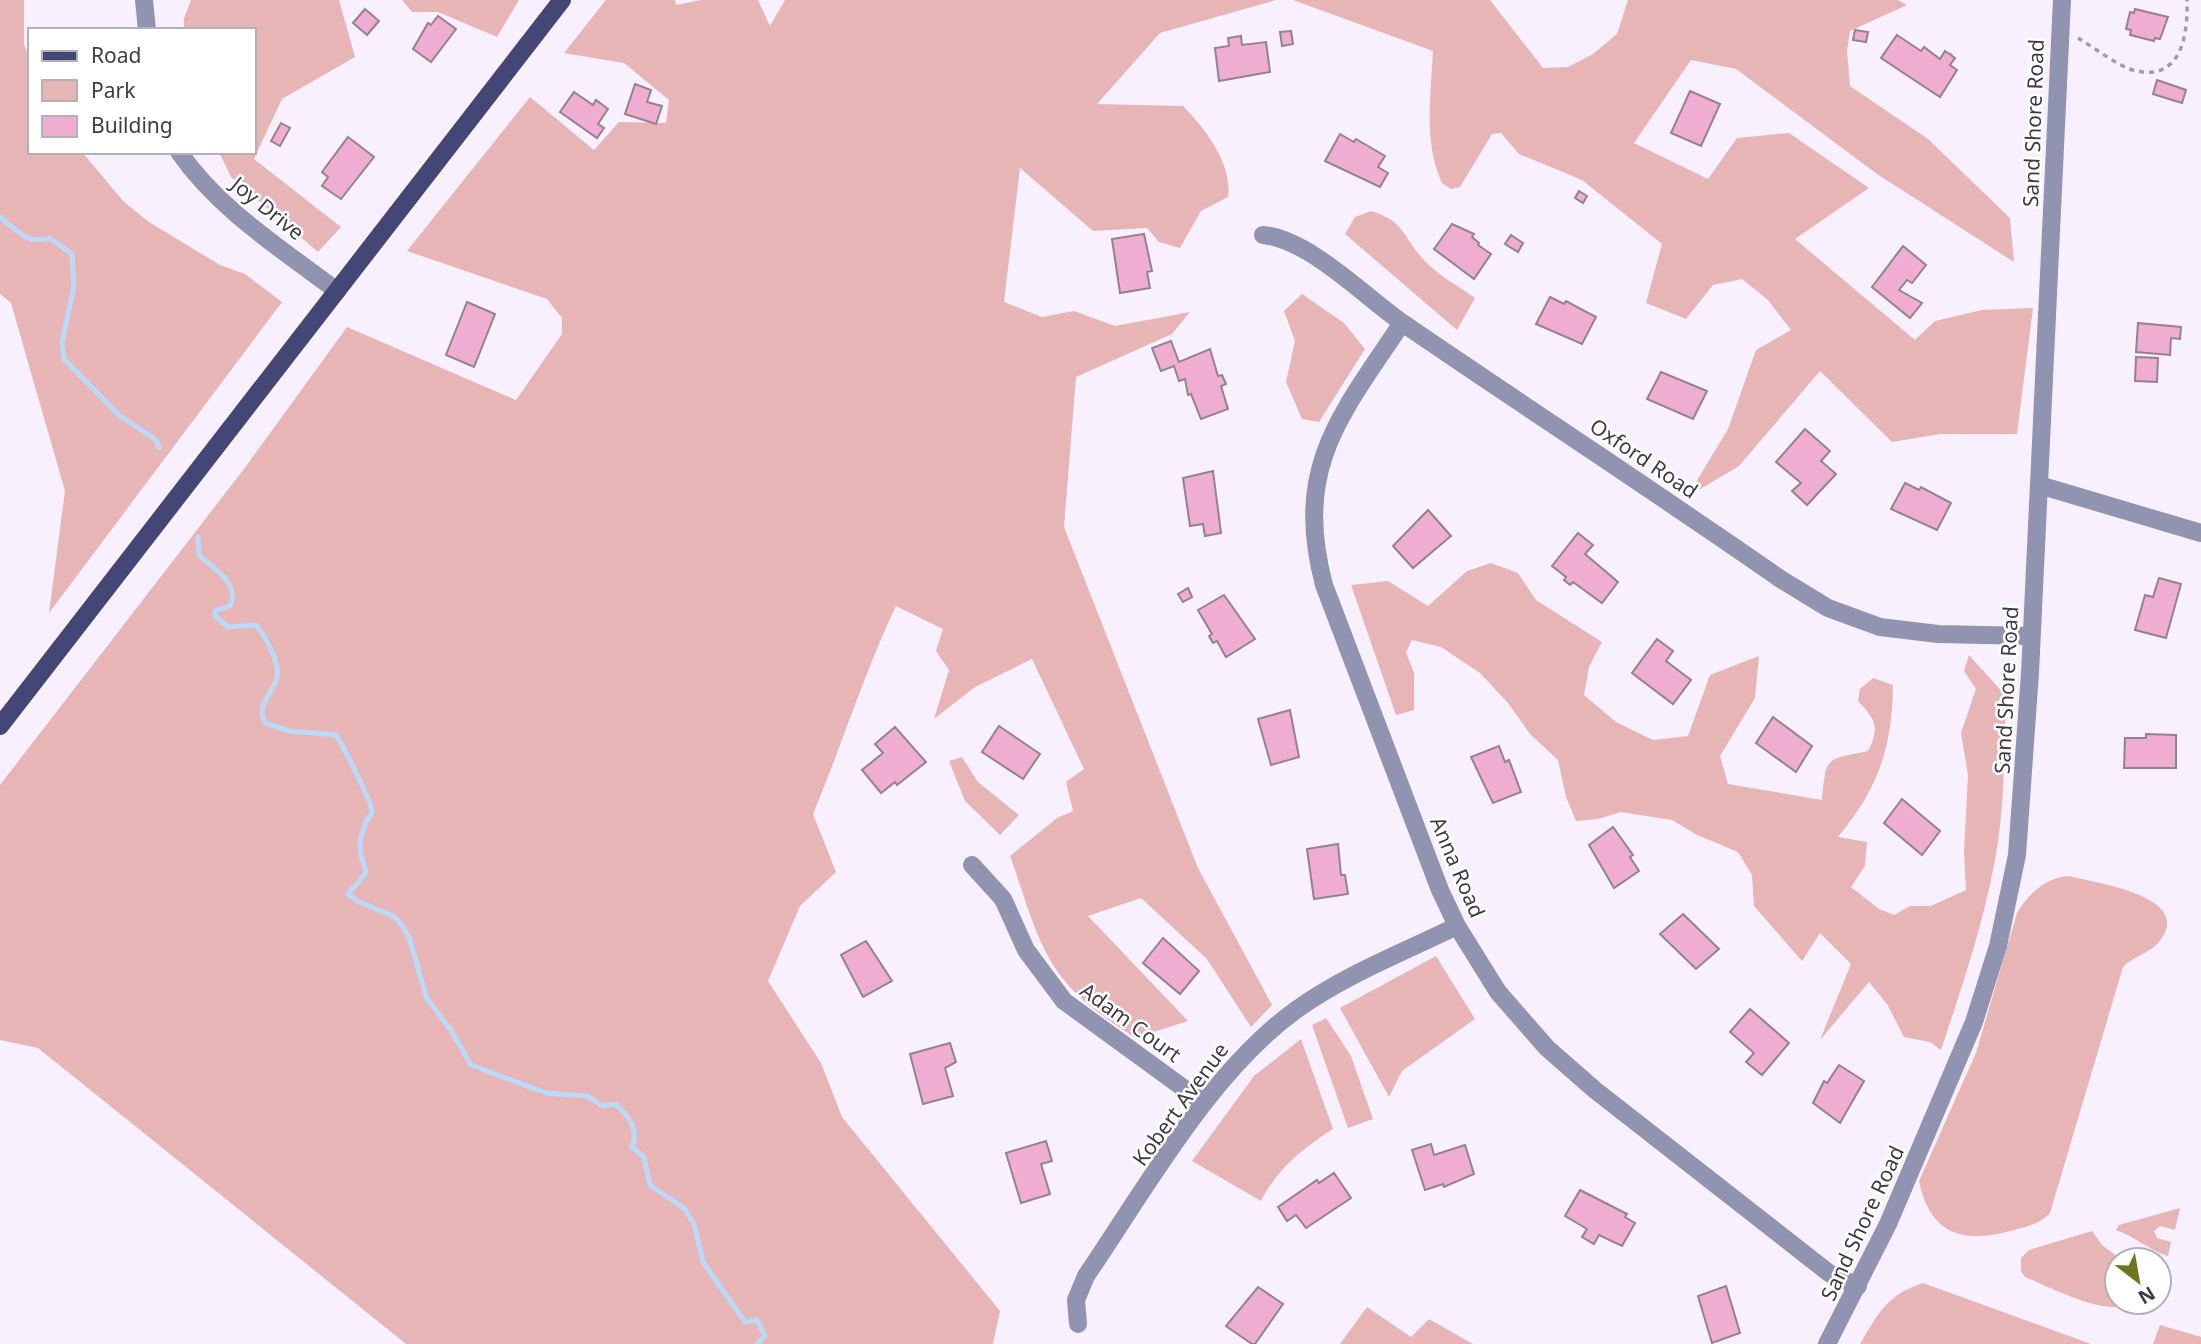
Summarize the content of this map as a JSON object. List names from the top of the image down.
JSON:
{
  "streets": {
    "street": [
      "Sand Shore Road",
      "Joy Drive",
      "Oxford Road",
      "Anna Road",
      "Adam Court",
      "Kobert Avenue"
    ]
  },
  "crossings": [
    ["Sand Shore Road", "Oxford Road"],
    ["Sand Shore Road", "Anna Road"],
    ["Oxford Road", "Anna Road"],
    ["Anna Road", "Kobert Avenue"],
    ["Adam Court", "Kobert Avenue"]
  ],
  "legend": ["Road", "Park", "Building"],
  "north": "bottom right"
}
